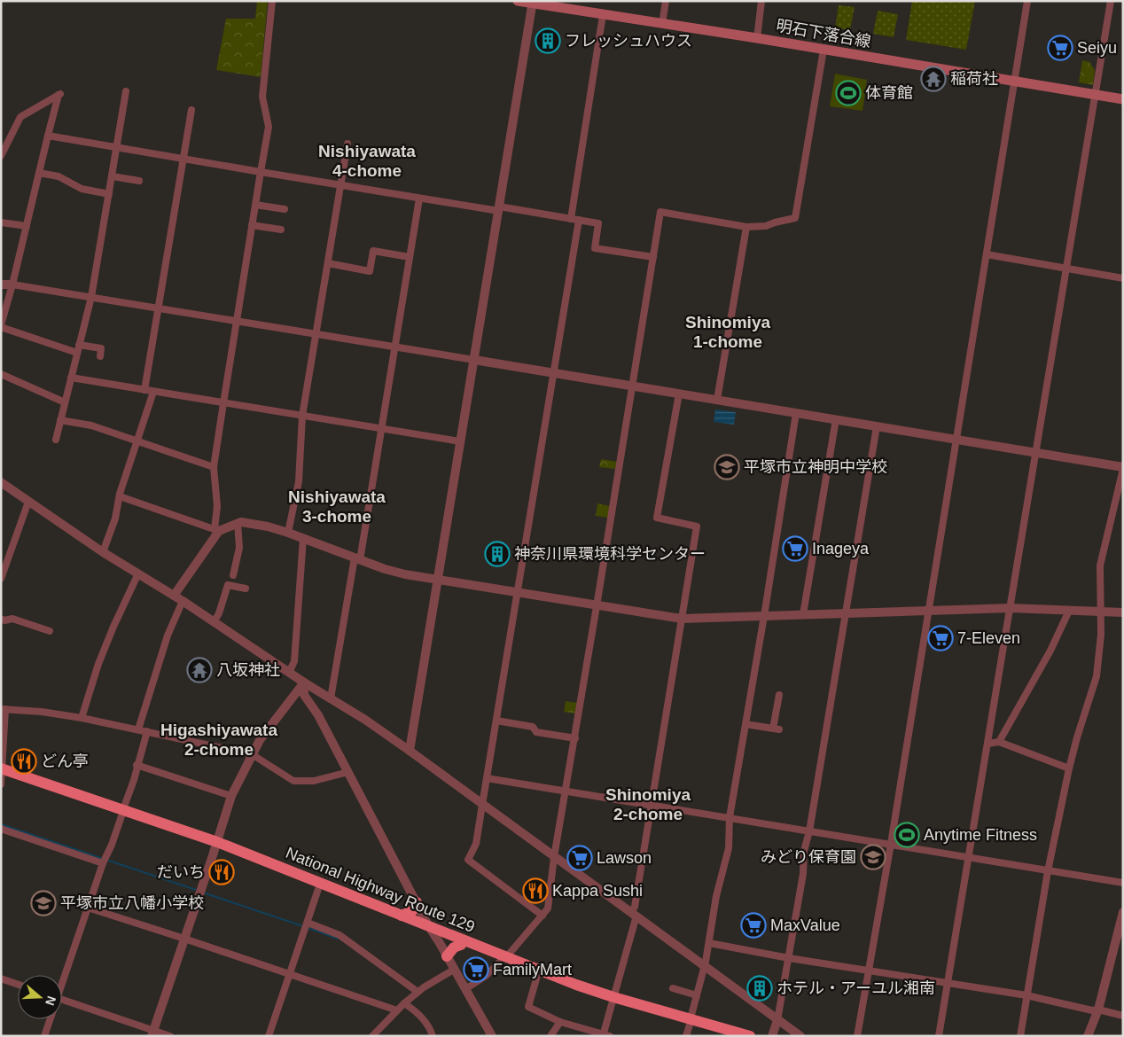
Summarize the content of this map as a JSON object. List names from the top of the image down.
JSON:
{
  "streets": {
    "highway": ["National Highway Route 129"],
    "main road": ["明石下落合線"]
  },
  "districts": [
    "Nishiyawata 4-chome",
    "Shinomiya 1-chome",
    "Nishiyawata 3-chome",
    "Higashiyawata 2-chome",
    "Shinomiya 2-chome"
  ],
  "places": {
    "building": ["フレッシュハウス", "神奈川県環境科学センター", "ホテル・アーユル湘南"],
    "supermarket": [
      "Seiyu",
      "Inageya",
      "7-Eleven",
      "Lawson",
      "MaxValue",
      "FamilyMart"
    ],
    "temple": ["稲荷社", "八坂神社"],
    "sports": ["体育館", "Anytime Fitness"],
    "school or university": ["平塚市立神明中学校", "みどり保育園", "平塚市立八幡小学校"],
    "restaurant": ["どん亭", "だいち", "Kappa Sushi"]
  },
  "north": "right"
}
